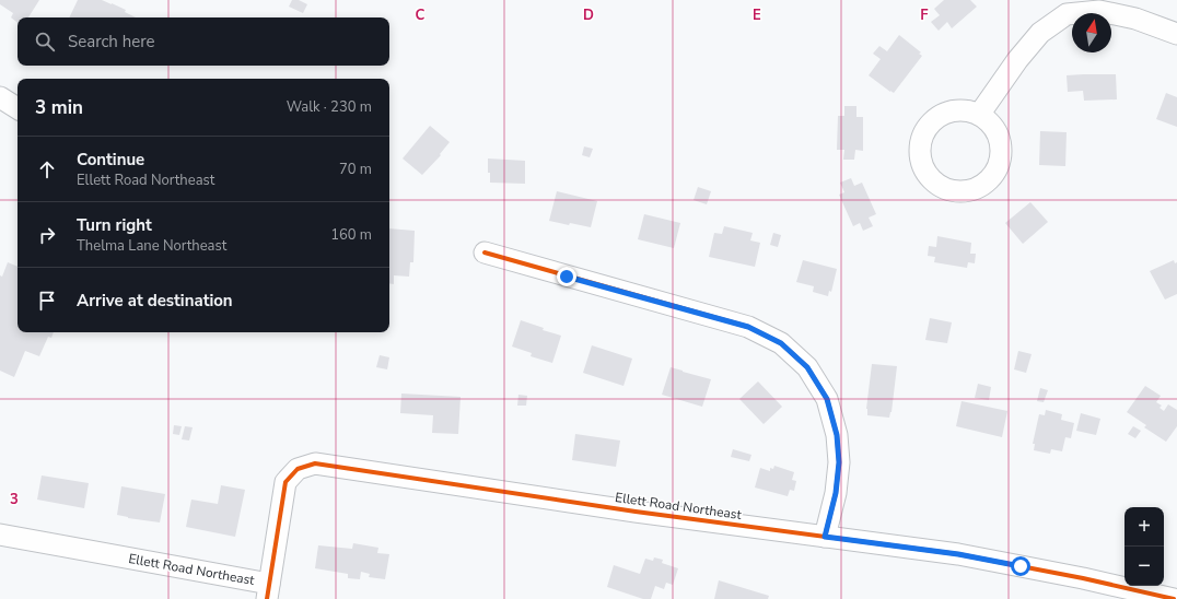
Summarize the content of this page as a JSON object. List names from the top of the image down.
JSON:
{
  "streets": {
    "street": ["Ellett Road Northeast"]
  },
  "north": "top",
  "page": {
    "search": "Search here",
    "heading": ["3 min", "Walk · 230 m"],
    "list": [
      ["Continue", "Ellett Road Northeast", "70 m"],
      ["Turn right", "Thelma Lane Northeast", "160 m"],
      "Arrive at destination"
    ],
    "map_buttons": ["+", "−"]
  },
  "grid": {
    "columns": [
      "C",
      "D",
      "E",
      "F"
    ],
    "rows": ["3"]
  }
}
